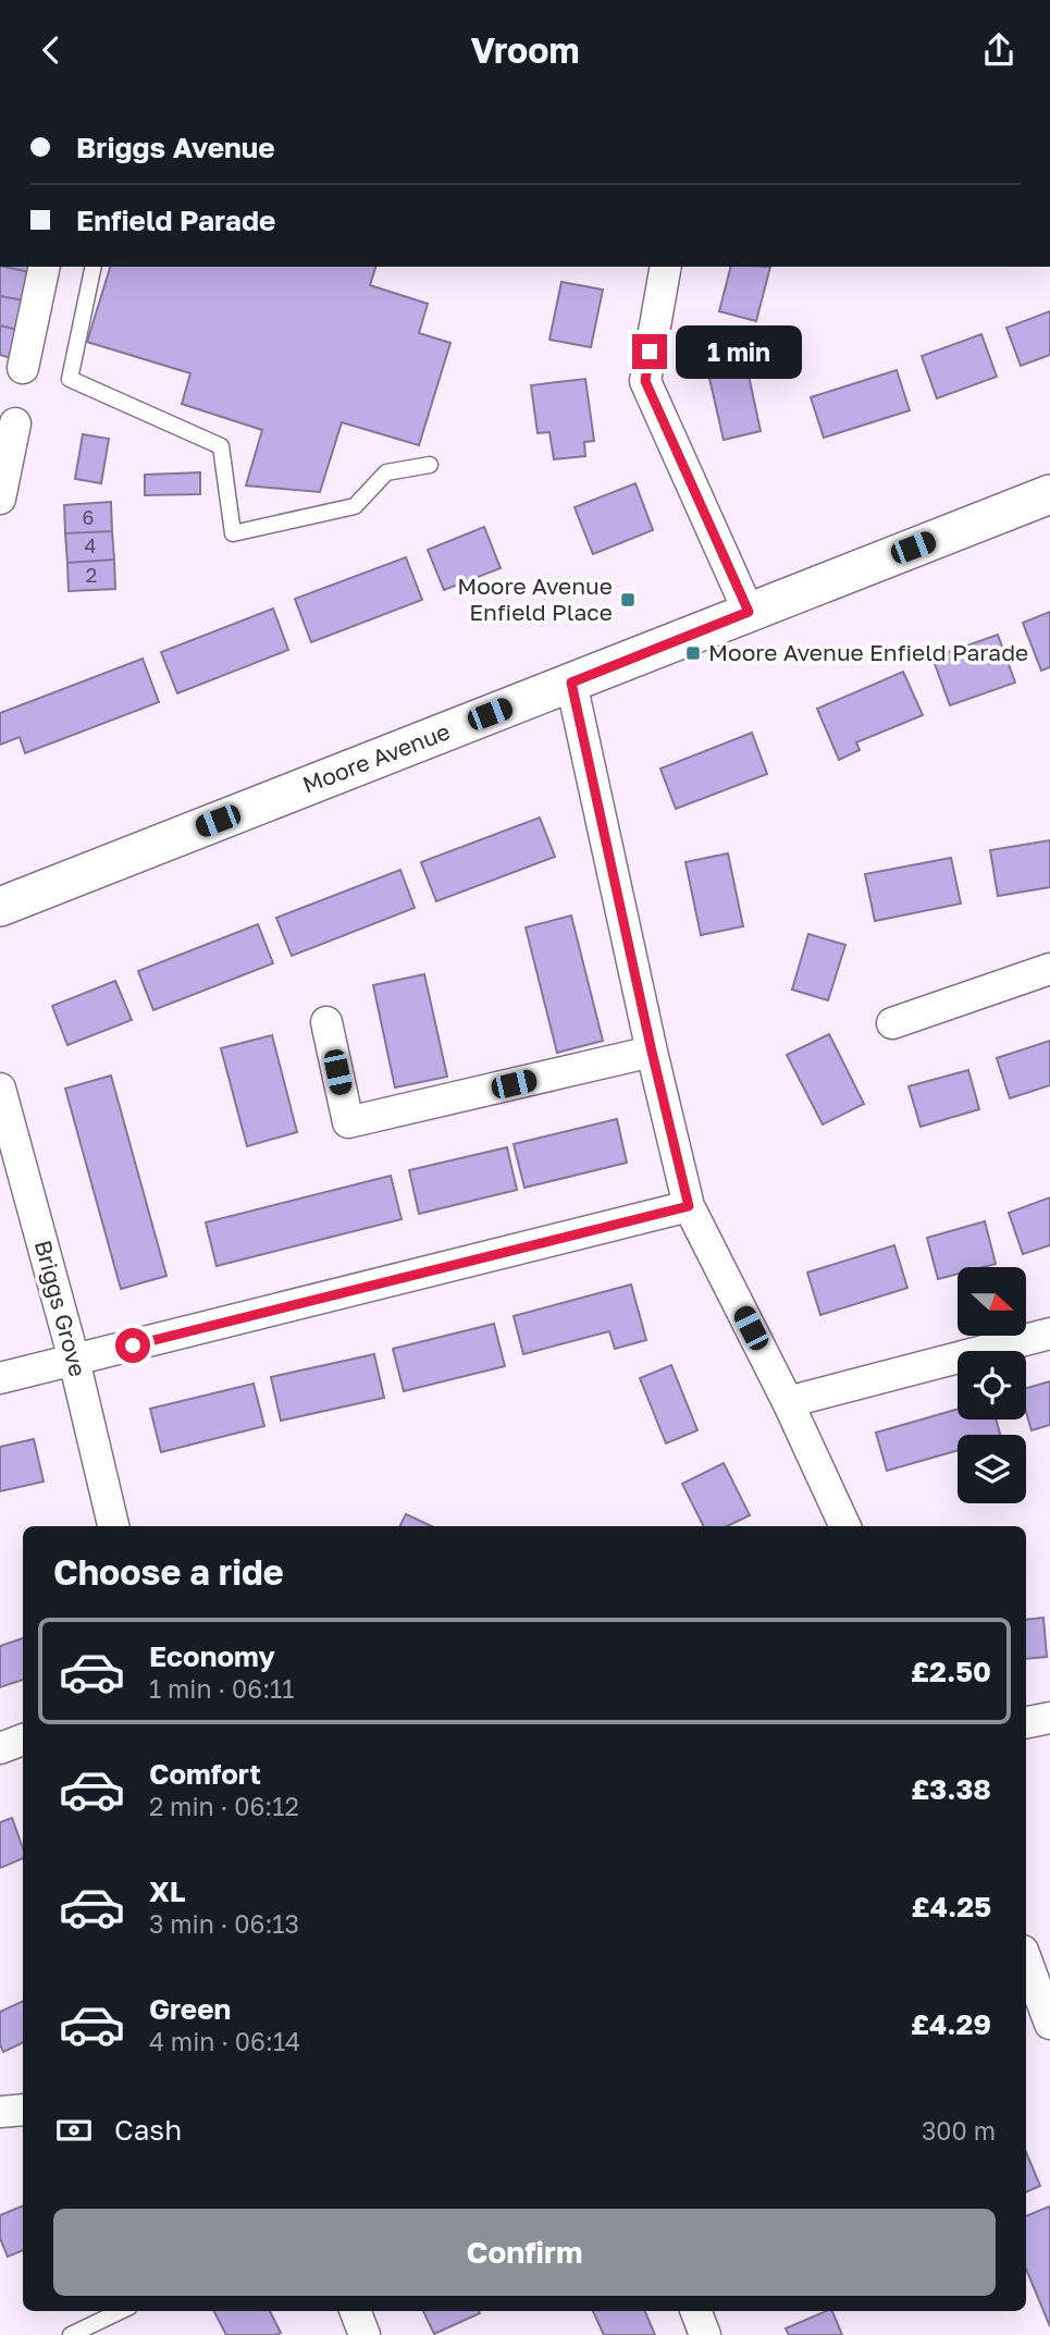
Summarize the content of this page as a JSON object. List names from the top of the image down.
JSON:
{
  "streets": {
    "street": ["Moore Avenue", "Briggs Grove"]
  },
  "places": {
    "transit": ["Moore Avenue Enfield Place", "Moore Avenue Enfield Parade"]
  },
  "house_numbers": ["6", "4", "2"],
  "north": "right",
  "page": {
    "header": "Vroom",
    "banner": ["Briggs Avenue", "Enfield Parade"],
    "bubble": "1 min",
    "heading": "Choose a ride",
    "list": [
      {
        "name": "Economy",
        "note": "1 min · 06:11",
        "value": "£2.50"
      },
      {
        "name": "Comfort",
        "note": "2 min · 06:12",
        "value": "£3.38"
      },
      {
        "name": "XL",
        "note": "3 min · 06:13",
        "value": "£4.25"
      },
      {
        "name": "Green",
        "note": "4 min · 06:14",
        "value": "£4.29"
      }
    ],
    "pay": ["Cash", "300 m"],
    "buttons": "Confirm"
  }
}
